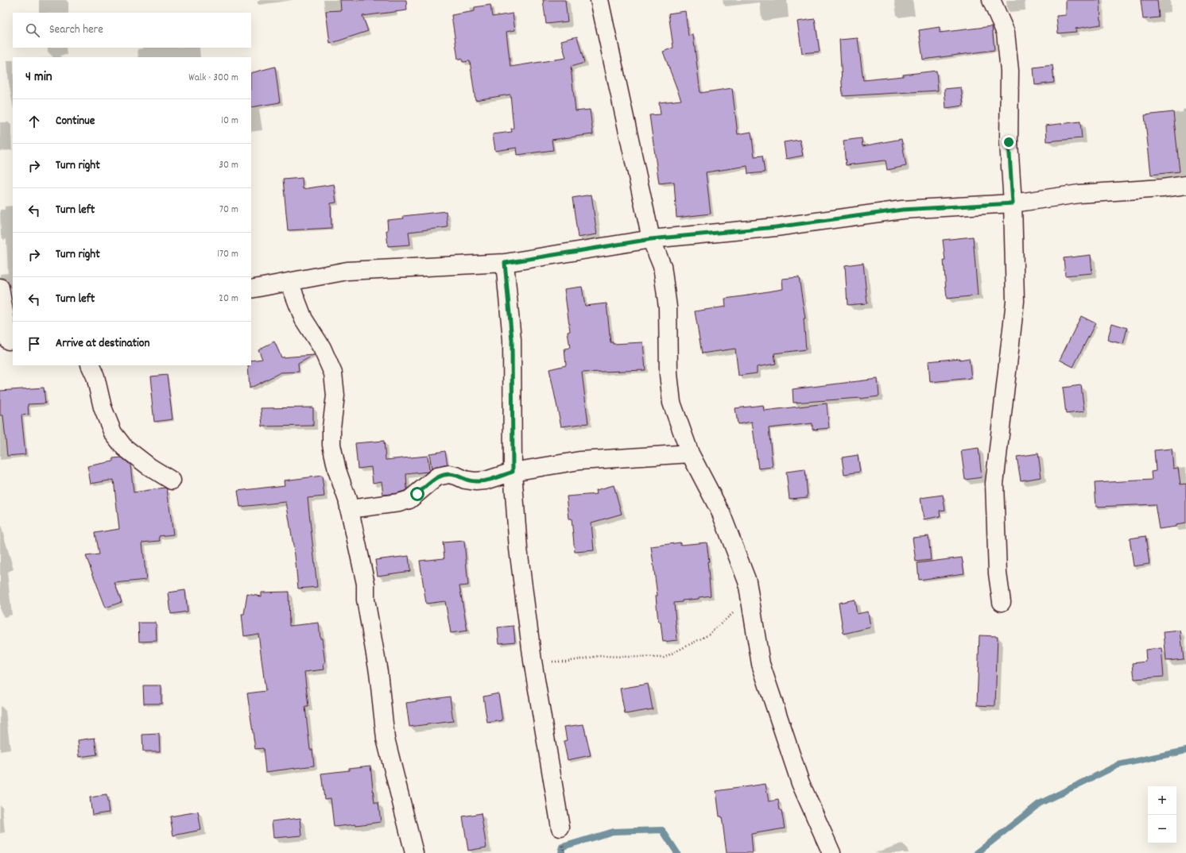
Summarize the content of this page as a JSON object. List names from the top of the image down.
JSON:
{
  "page": {
    "search": "Search here",
    "heading": ["4 min", "Walk · 300 m"],
    "list": [
      ["Continue", "10 m"],
      ["Turn right", "30 m"],
      ["Turn left", "70 m"],
      ["Turn right", "170 m"],
      ["Turn left", "20 m"],
      "Arrive at destination"
    ],
    "map_buttons": ["+", "−"]
  }
}
